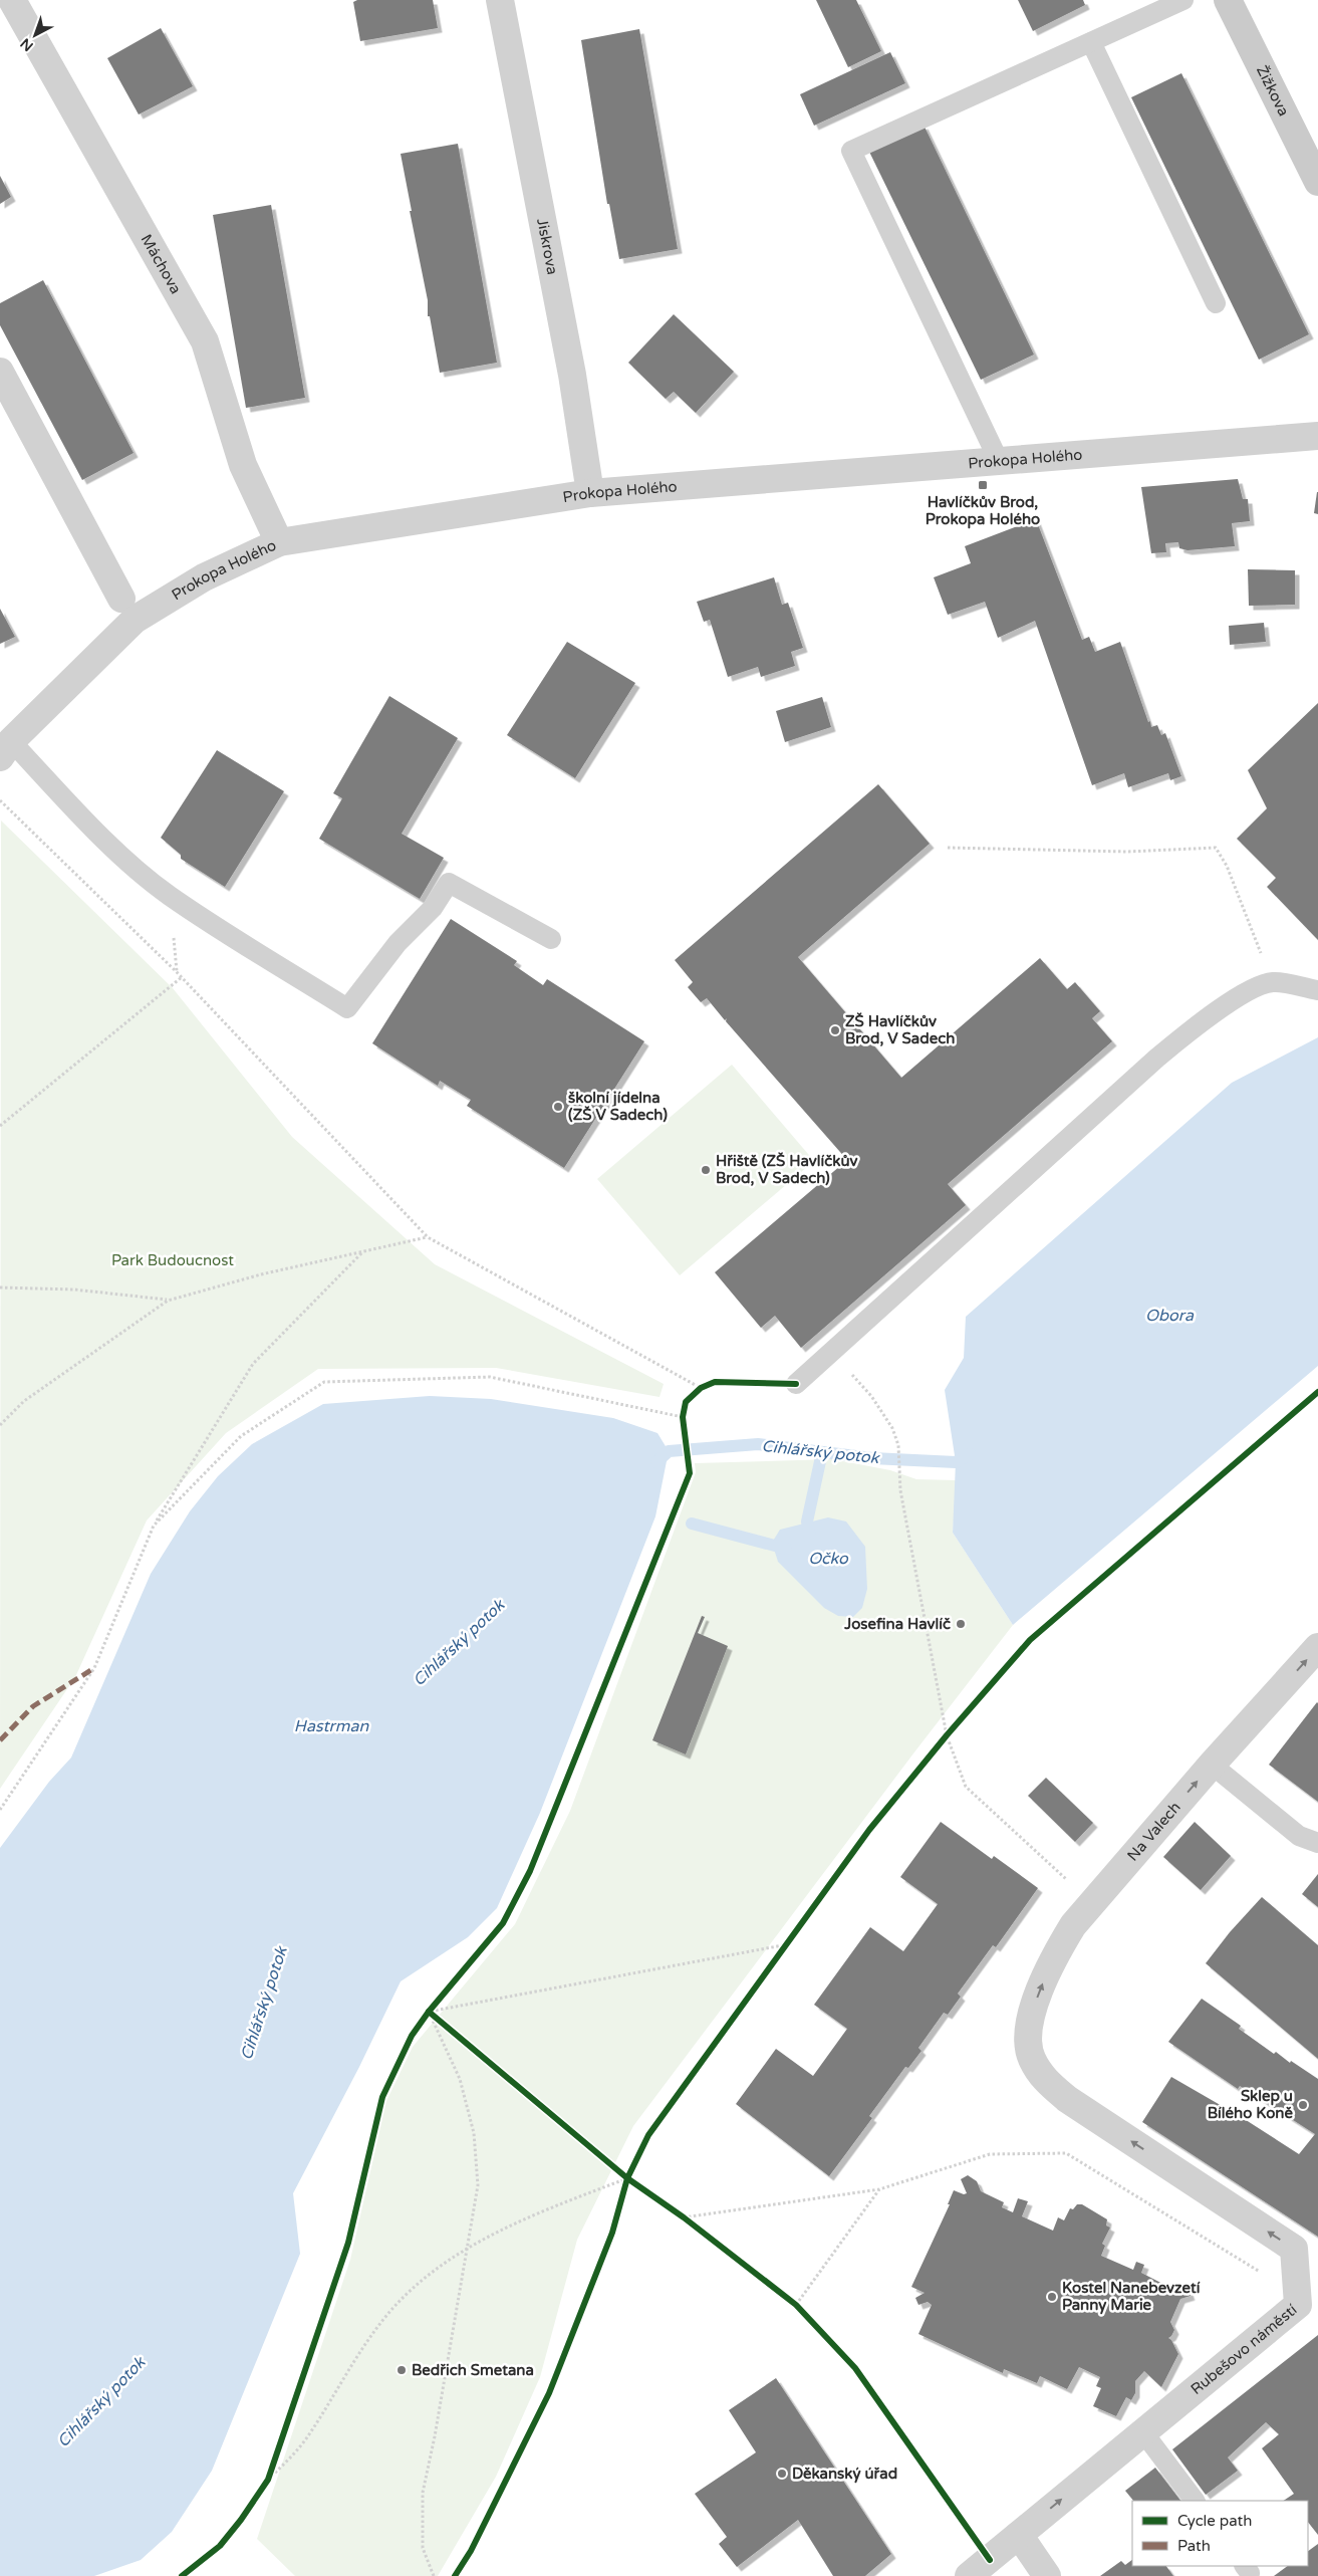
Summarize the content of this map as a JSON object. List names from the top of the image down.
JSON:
{
  "streets": {
    "main road": ["Žižkova"],
    "street": [
      "Jiskrova",
      "Máchova",
      "Prokopa Holého",
      "Na Valech",
      "Rubešovo náměstí"
    ]
  },
  "crossings": [
    ["Jiskrova", "Prokopa Holého"],
    ["Máchova", "Prokopa Holého"],
    ["Na Valech", "Rubešovo náměstí"]
  ],
  "one_way": ["Na Valech"],
  "water": [
    "Obora",
    "Cihlářský potok",
    "Očko",
    "Hastrman"
  ],
  "parks": ["Park Budoucnost"],
  "places": {
    "transit": ["Havlíčkův Brod, Prokopa Holého"],
    "other": [
      "ZŠ Havlíčkův Brod, V Sadech",
      "školní jídelna (ZŠ V Sadech)",
      "Hřiště (ZŠ Havlíčkův Brod, V Sadech)",
      "Josefina Havlíč",
      "Sklep u Bílého Koně",
      "Kostel Nanebevzetí Panny Marie",
      "Bedřich Smetana",
      "Děkanský úřad"
    ]
  },
  "legend": ["Cycle path", "Path"],
  "north": "bottom left"
}
